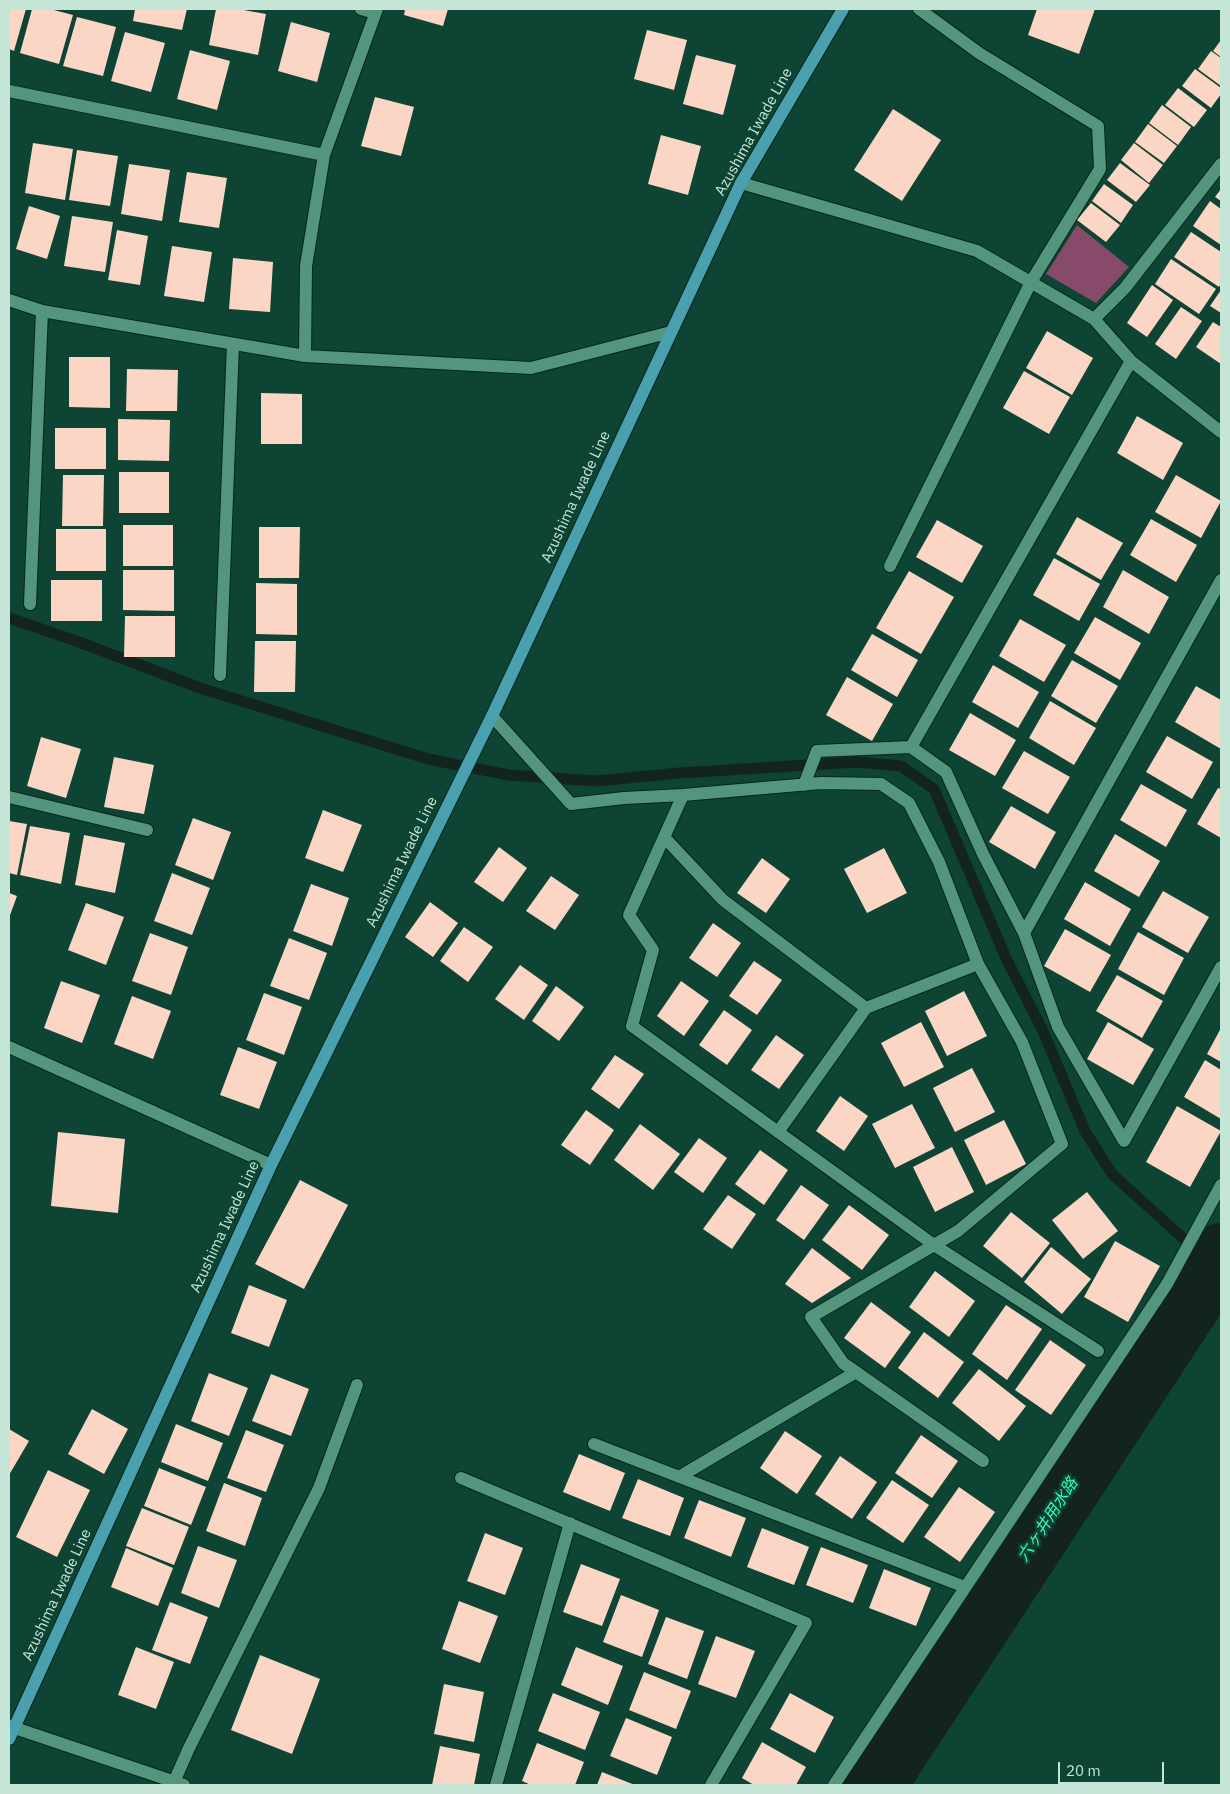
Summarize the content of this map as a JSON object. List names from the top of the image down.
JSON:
{
  "streets": {
    "main road": ["Azushima Iwade Line"]
  },
  "water": ["六ヶ井用水路"],
  "scale_bar": "20 m"
}
